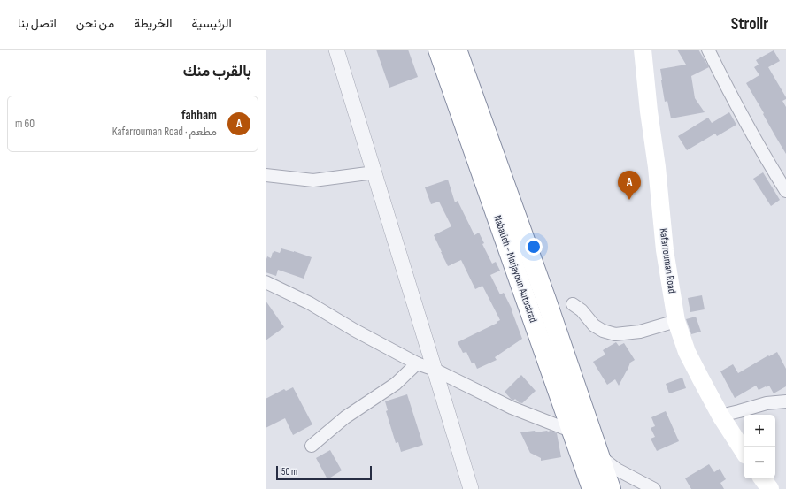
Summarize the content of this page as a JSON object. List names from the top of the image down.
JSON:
{
  "streets": {
    "highway": ["Nabatieh - Marjayoun Autostrad"],
    "main road": ["Kafarrouman Road"]
  },
  "scale_bar": "50 m",
  "page": {
    "header": "Strollr",
    "nav": [
      "الرئيسية",
      "الخريطة",
      "من نحن",
      "اتصل بنا"
    ],
    "heading": "بالقرب منك",
    "list": [
      {
        "mark": "A",
        "name": "fahham",
        "note": "مطعم · Kafarrouman Road",
        "value": "60 m"
      }
    ],
    "pins": "A",
    "map_buttons": ["+", "−"],
    "scale": "50 m"
  }
}
